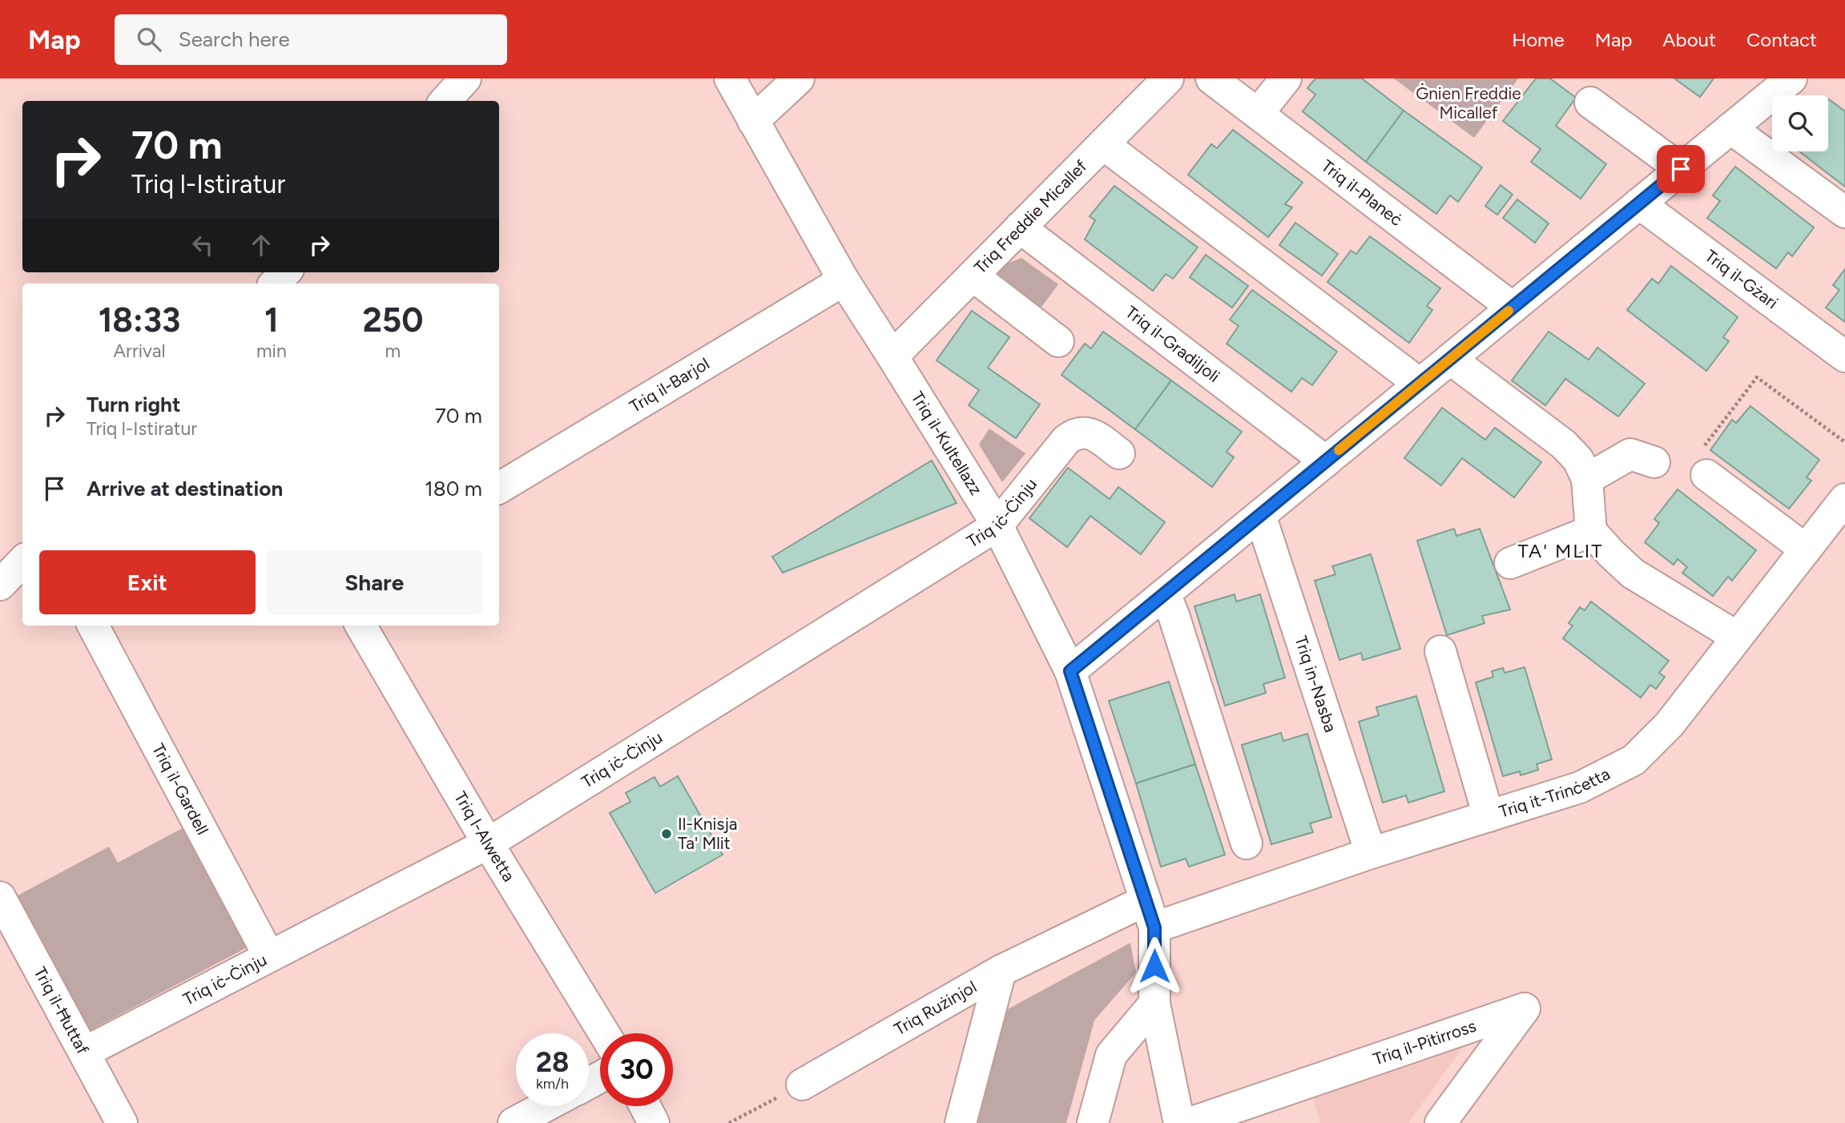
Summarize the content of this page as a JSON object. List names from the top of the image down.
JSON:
{
  "streets": {
    "street": [
      "Triq il-Planeċ",
      "Triq Freddie Micallef",
      "Triq il-Gżari",
      "Triq il-Gradiljoli",
      "Triq il-Barjol",
      "Triq il-Kultellazz",
      "Triq iċ-Ċinju",
      "Triq in-Nasba",
      "Triq il-Gardell",
      "Triq it-Trinċetta",
      "Triq l-Alwetta",
      "Triq Rużinjol",
      "Triq il-Ħuttaf",
      "Triq il-Pitirross"
    ]
  },
  "crossings": [
    ["Triq Freddie Micallef", "Triq il-Gradiljoli"],
    ["Triq Freddie Micallef", "Triq il-Kultellazz"],
    ["Triq il-Barjol", "Triq il-Kultellazz"],
    ["Triq il-Kultellazz", "Triq iċ-Ċinju"],
    ["Triq il-Kultellazz", "Triq it-Trinċetta"],
    ["Triq il-Kultellazz", "Triq Rużinjol"],
    ["Triq iċ-Ċinju", "Triq il-Gardell"],
    ["Triq iċ-Ċinju", "Triq l-Alwetta"],
    ["Triq iċ-Ċinju", "Triq il-Ħuttaf"],
    ["Triq in-Nasba", "Triq it-Trinċetta"],
    ["Triq it-Trinċetta", "Triq Rużinjol"]
  ],
  "districts": ["TA' MLIT"],
  "parks": ["Ġnien Freddie Micallef"],
  "places": ["Il-Knisja Ta' Mlit"],
  "page": {
    "header": "Map",
    "search": "Search here",
    "nav": [
      "Home",
      "Map",
      "About",
      "Contact"
    ],
    "turn": ["70 m", "Triq l-Istiratur"],
    "eta": [
      "18:33",
      "Arrival",
      "1",
      "min",
      "250",
      "m"
    ],
    "list": [
      {
        "name": "Turn right",
        "note": "Triq l-Istiratur",
        "value": "70 m"
      },
      {
        "name": "Arrive at destination",
        "value": "180 m"
      }
    ],
    "buttons": ["Exit", "Share"],
    "speed": "28 km/h",
    "limit": "30"
  }
}
